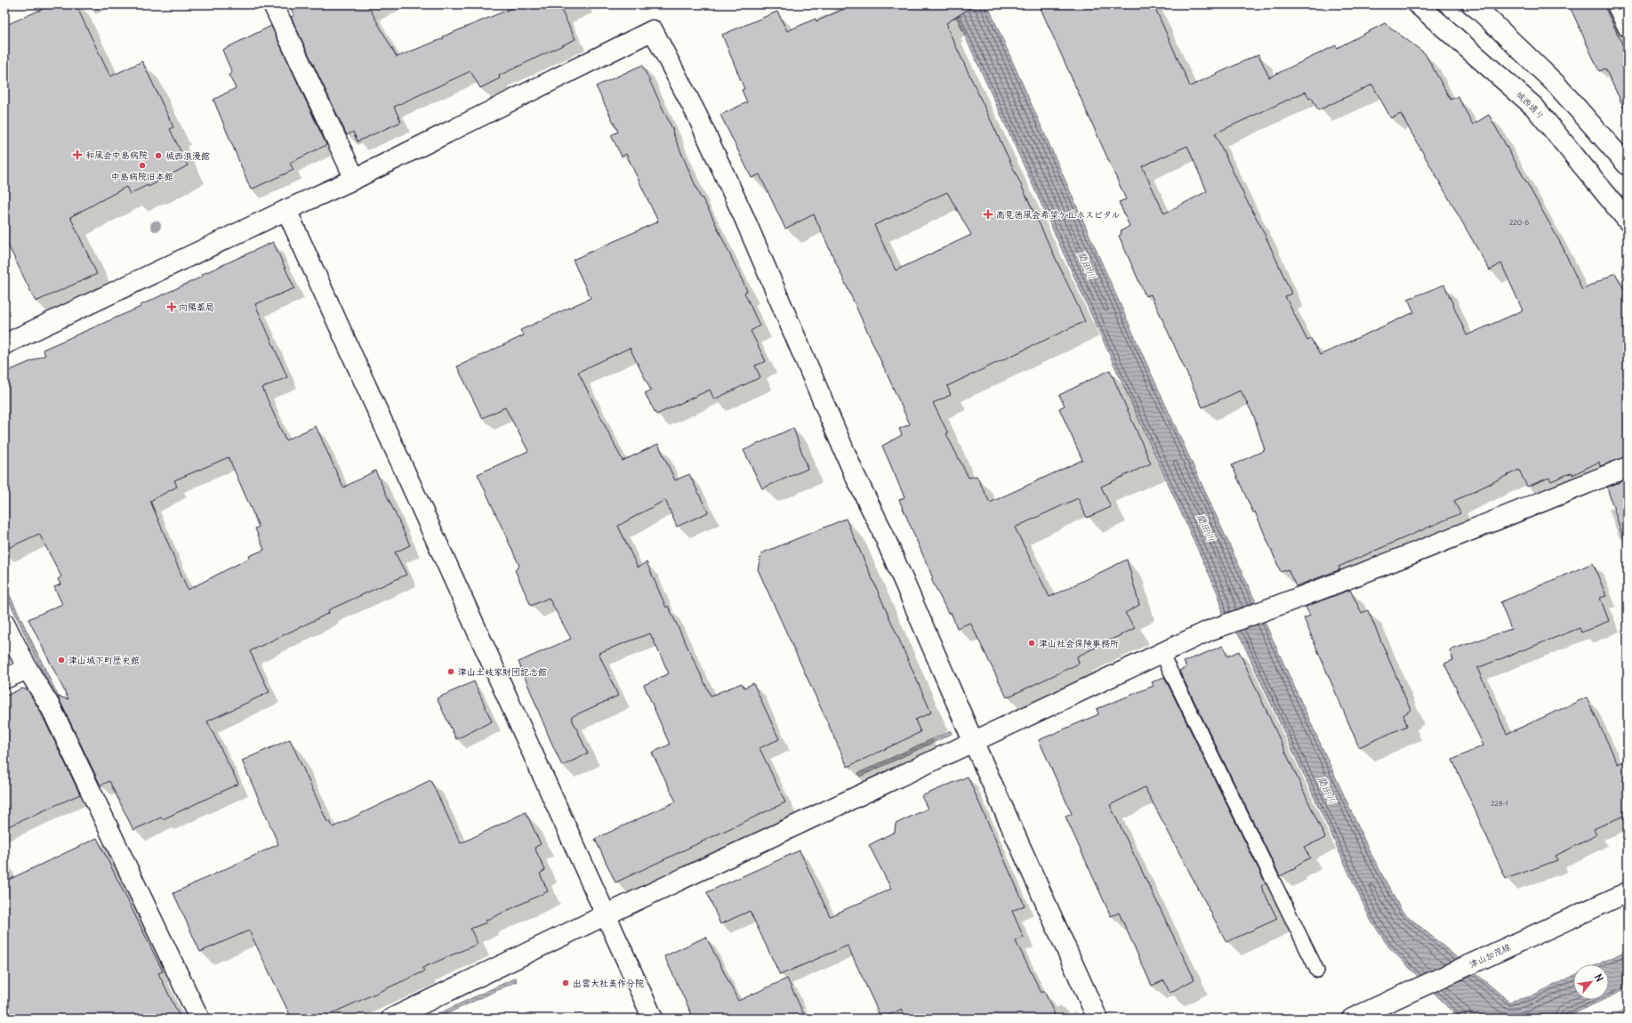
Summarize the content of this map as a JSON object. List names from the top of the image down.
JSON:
{
  "streets": {
    "street": ["城西通り", "津山加茂線"]
  },
  "water": ["藺田川"],
  "places": {
    "health": ["和風会中島病院", "高見徳風会希望ケ丘ホスピタル", "向陽薬局"],
    "other": [
      "城西浪漫館",
      "中島病院旧本館",
      "津山社会保険事務所",
      "津山城下町歴史館",
      "津山土岐家財団記念館",
      "出雲大社美作分院"
    ]
  },
  "house_numbers": ["220-6", "228-1"],
  "north": "top right"
}
